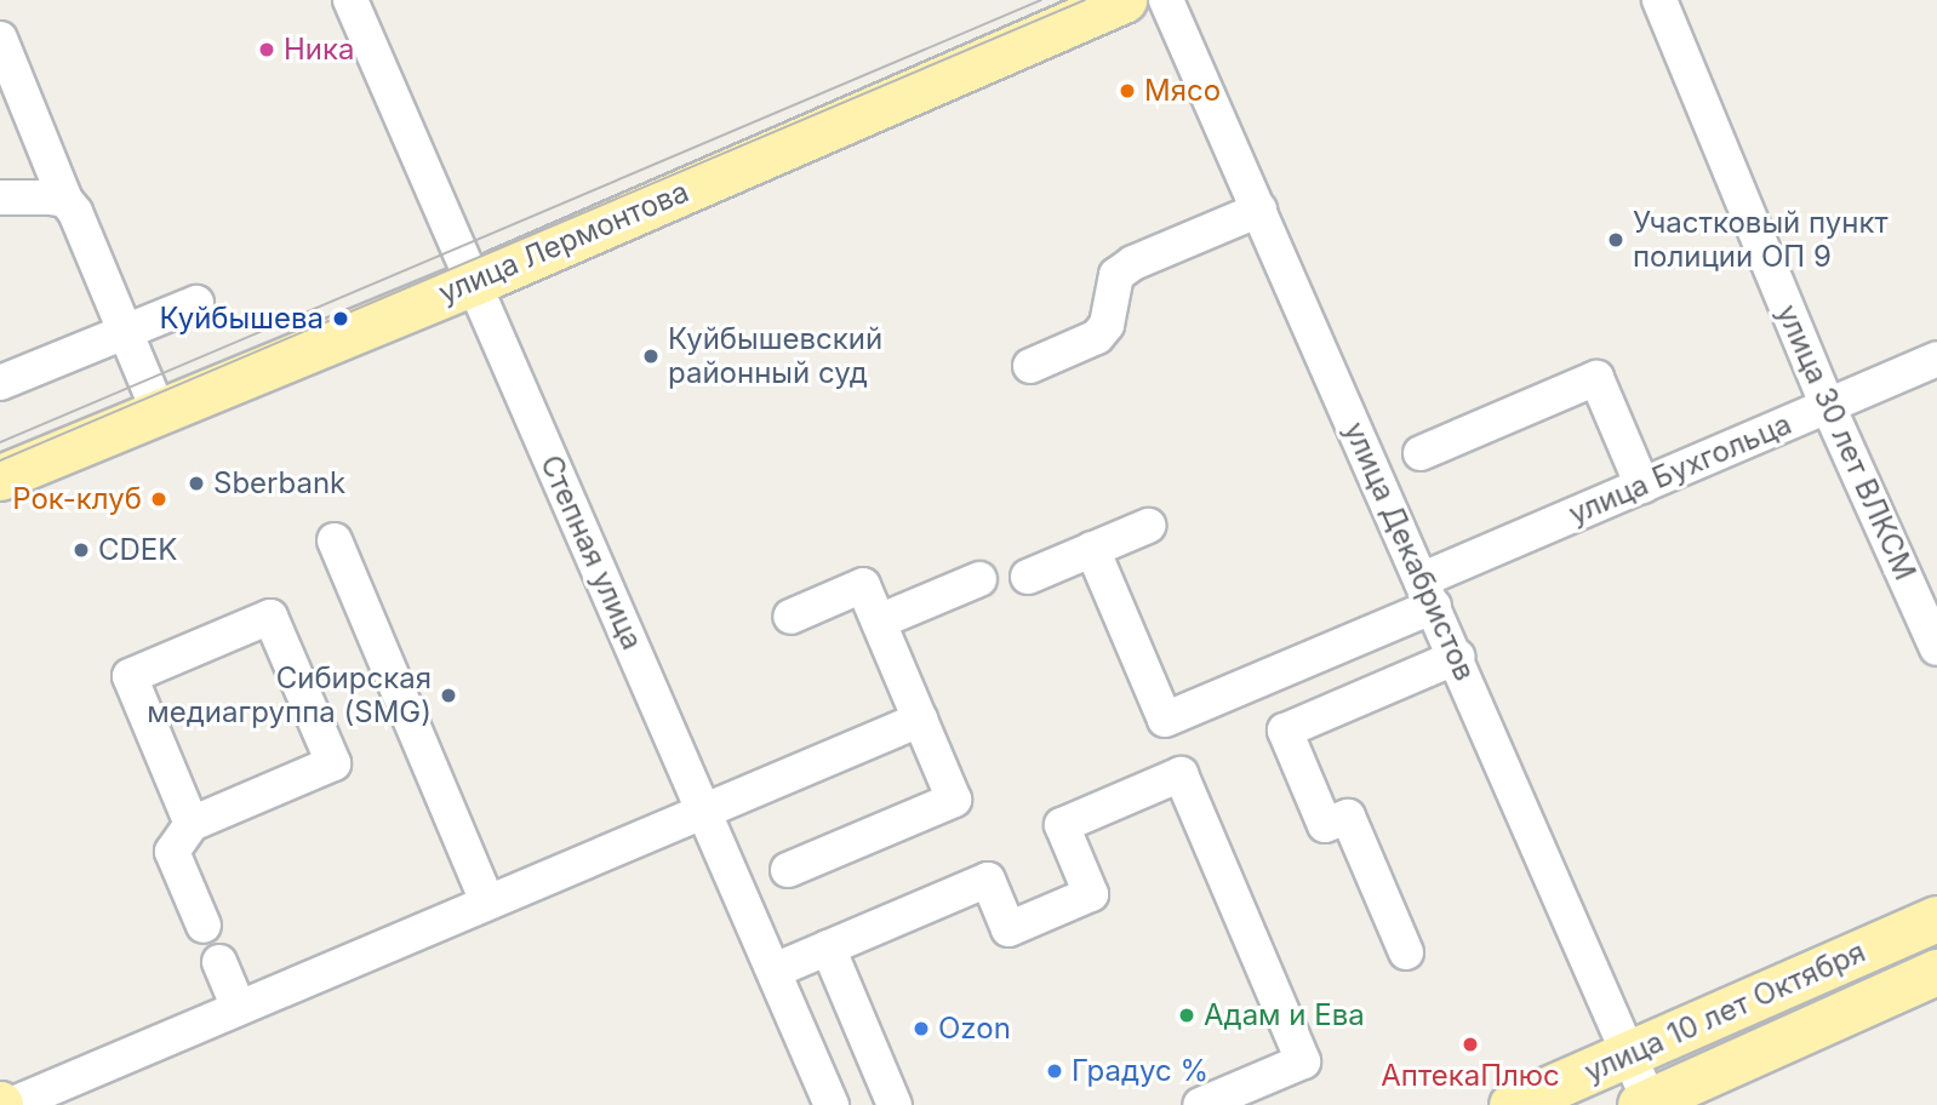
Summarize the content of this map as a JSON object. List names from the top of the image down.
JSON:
{
  "streets": {
    "main road": ["улица Лермонтова", "улица 10 лет Октября"],
    "street": [
      "улица 30 лет ВЛКСМ",
      "улица Бухгольца",
      "улица Декабристов",
      "Степная улица"
    ]
  },
  "crossings": [
    ["улица Лермонтова", "Степная улица"],
    ["улица 30 лет ВЛКСМ", "улица Бухгольца"],
    ["улица Бухгольца", "улица Декабристов"],
    ["улица Декабристов", "улица 10 лет Октября"]
  ],
  "places": [
    "Ника",
    "Мясо",
    "Участковый пункт полиции ОП 9",
    "Куйбышева",
    "Куйбышевский районный суд",
    "Sberbank",
    "Рок-клуб",
    "CDEK",
    "Сибирская медиагруппа (SMG)",
    "Адам и Ева",
    "Ozon",
    "АптекаПлюс",
    "Градус %"
  ]
}
